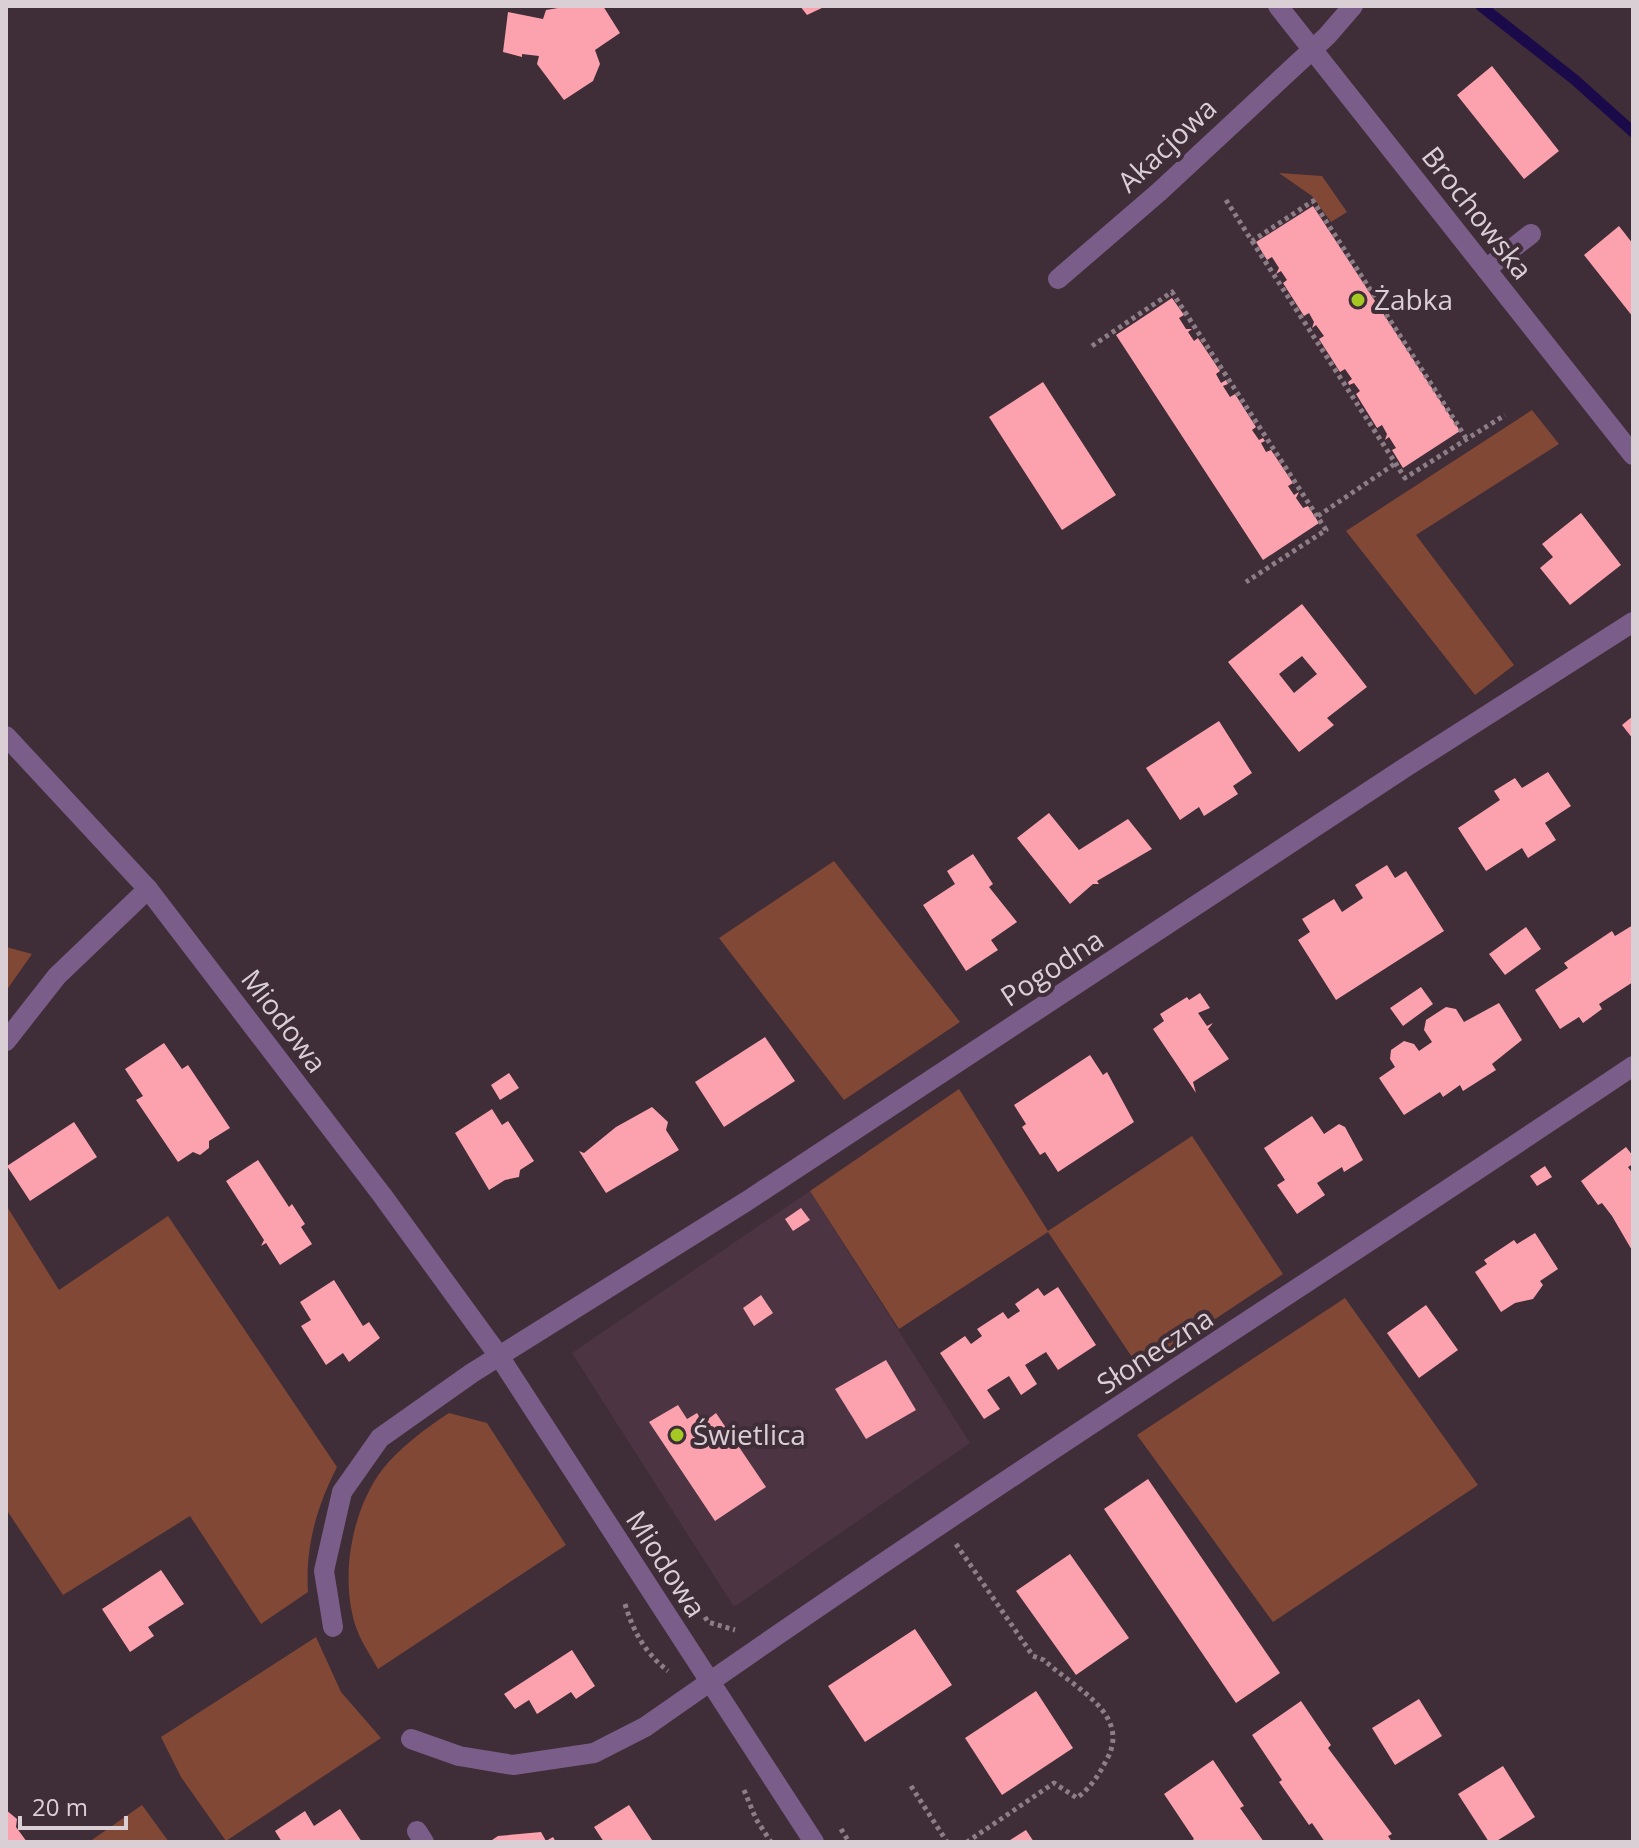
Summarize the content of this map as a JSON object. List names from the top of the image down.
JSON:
{
  "streets": {
    "street": [
      "Akacjowa",
      "Brochowska",
      "Pogodna",
      "Miodowa",
      "Słoneczna"
    ]
  },
  "crossings": [
    ["Akacjowa", "Brochowska"],
    ["Pogodna", "Miodowa"],
    ["Miodowa", "Słoneczna"]
  ],
  "places": ["Żabka", "Świetlica"],
  "scale_bar": "20 m"
}
